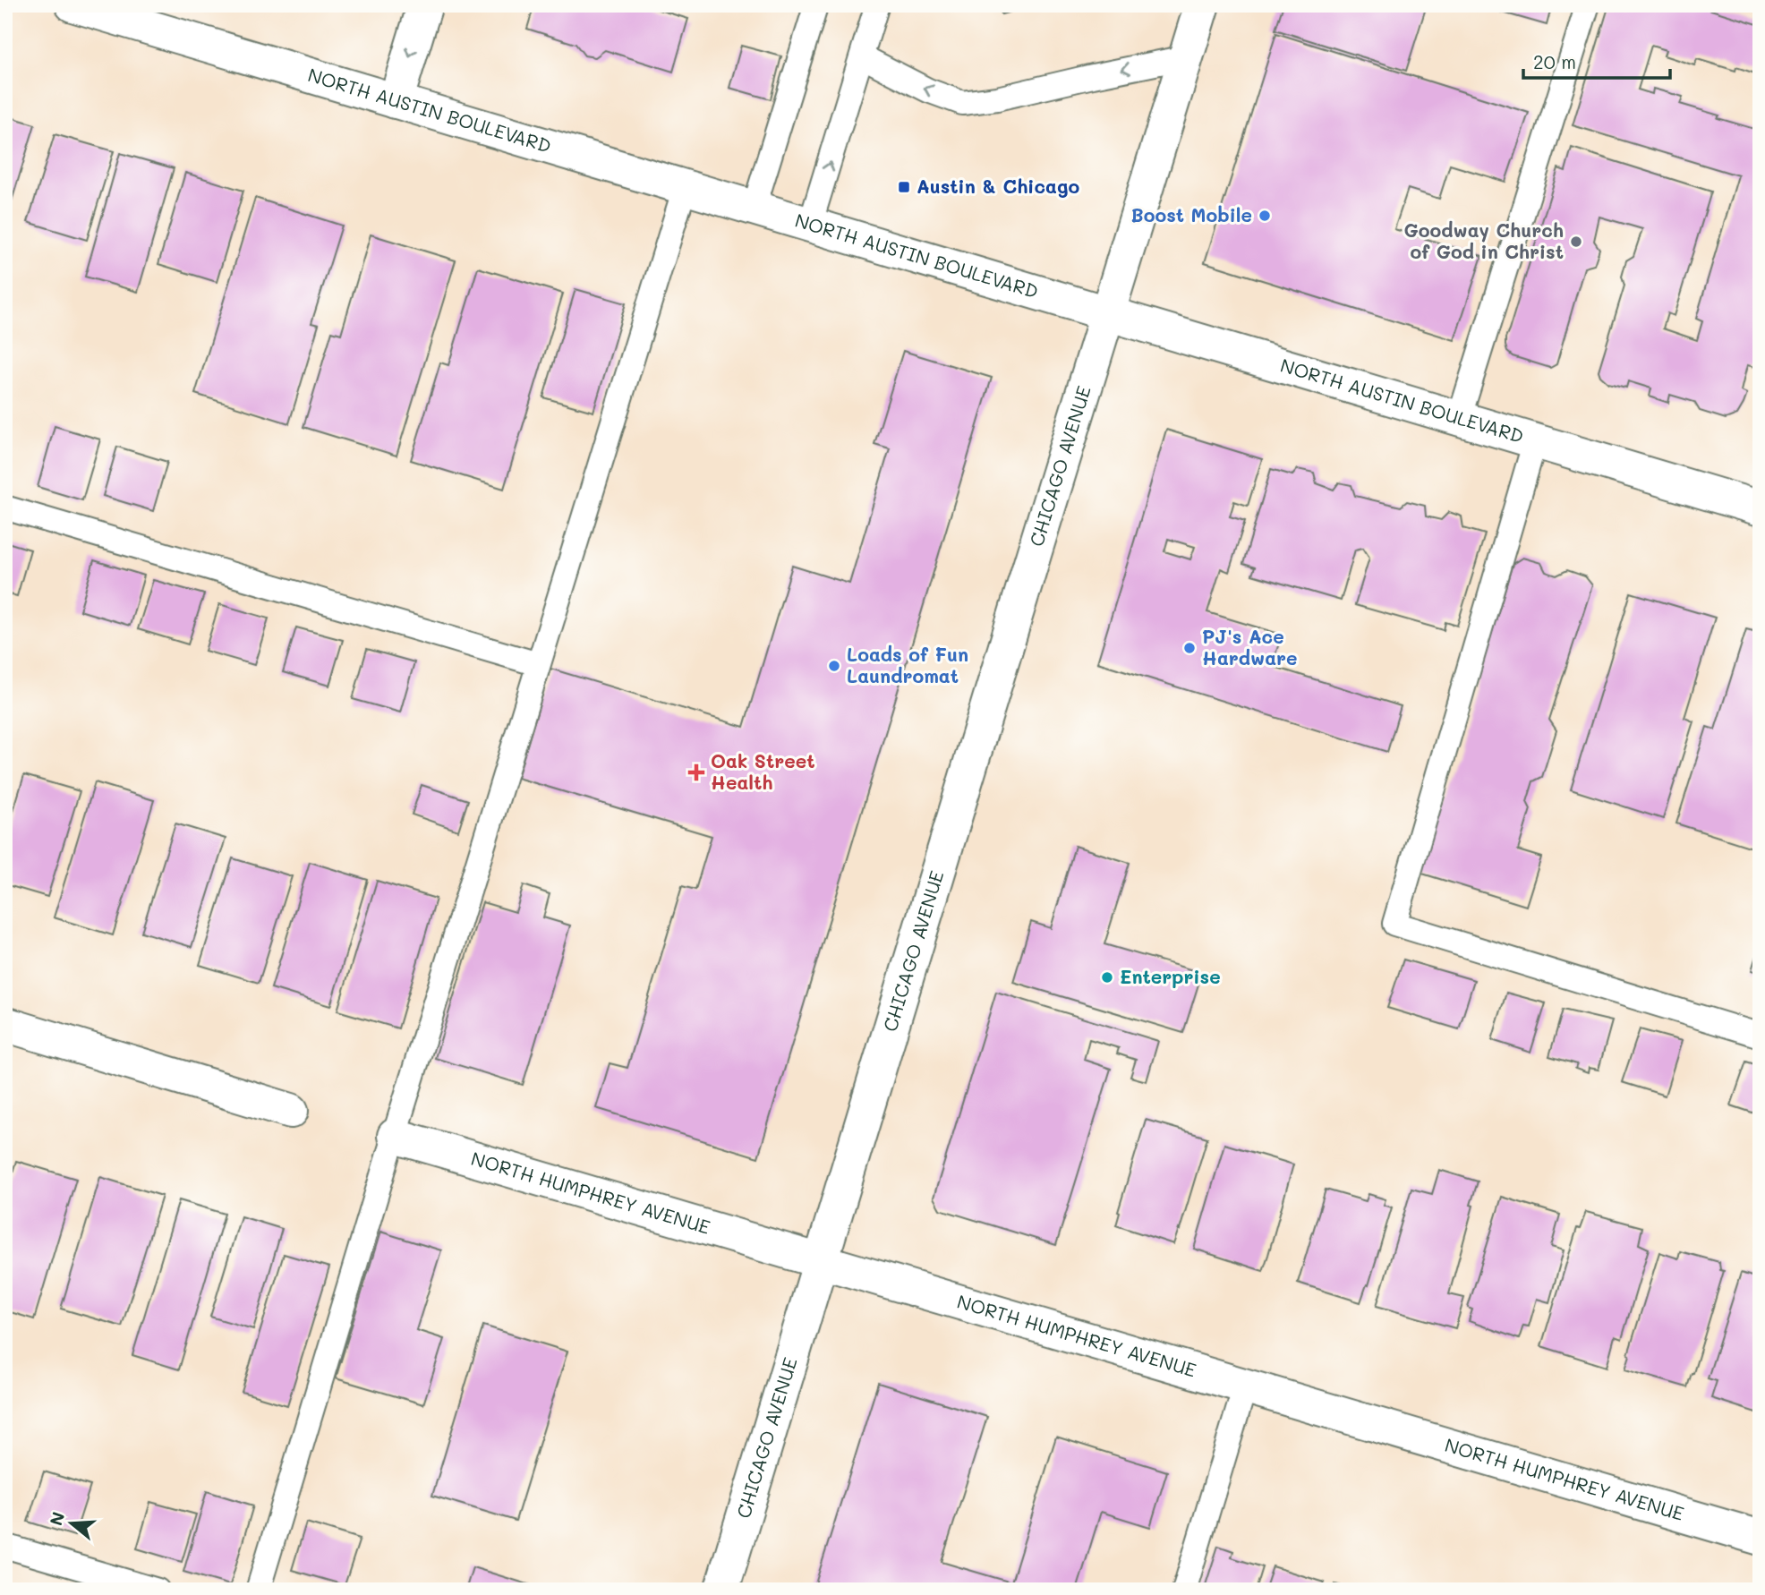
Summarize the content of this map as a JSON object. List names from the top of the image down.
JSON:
{
  "streets": {
    "street": ["NORTH AUSTIN BOULEVARD", "CHICAGO AVENUE", "NORTH HUMPHREY AVENUE"]
  },
  "crossings": [
    ["NORTH AUSTIN BOULEVARD", "CHICAGO AVENUE"],
    ["CHICAGO AVENUE", "NORTH HUMPHREY AVENUE"]
  ],
  "places": {
    "transit": ["Austin & Chicago"],
    "other": [
      "Boost Mobile",
      "Goodway Church of God in Christ",
      "PJ's Ace Hardware",
      "Loads of Fun Laundromat",
      "Enterprise"
    ],
    "health": ["Oak Street Health"]
  },
  "scale_bar": "20 m",
  "north": "left"
}
